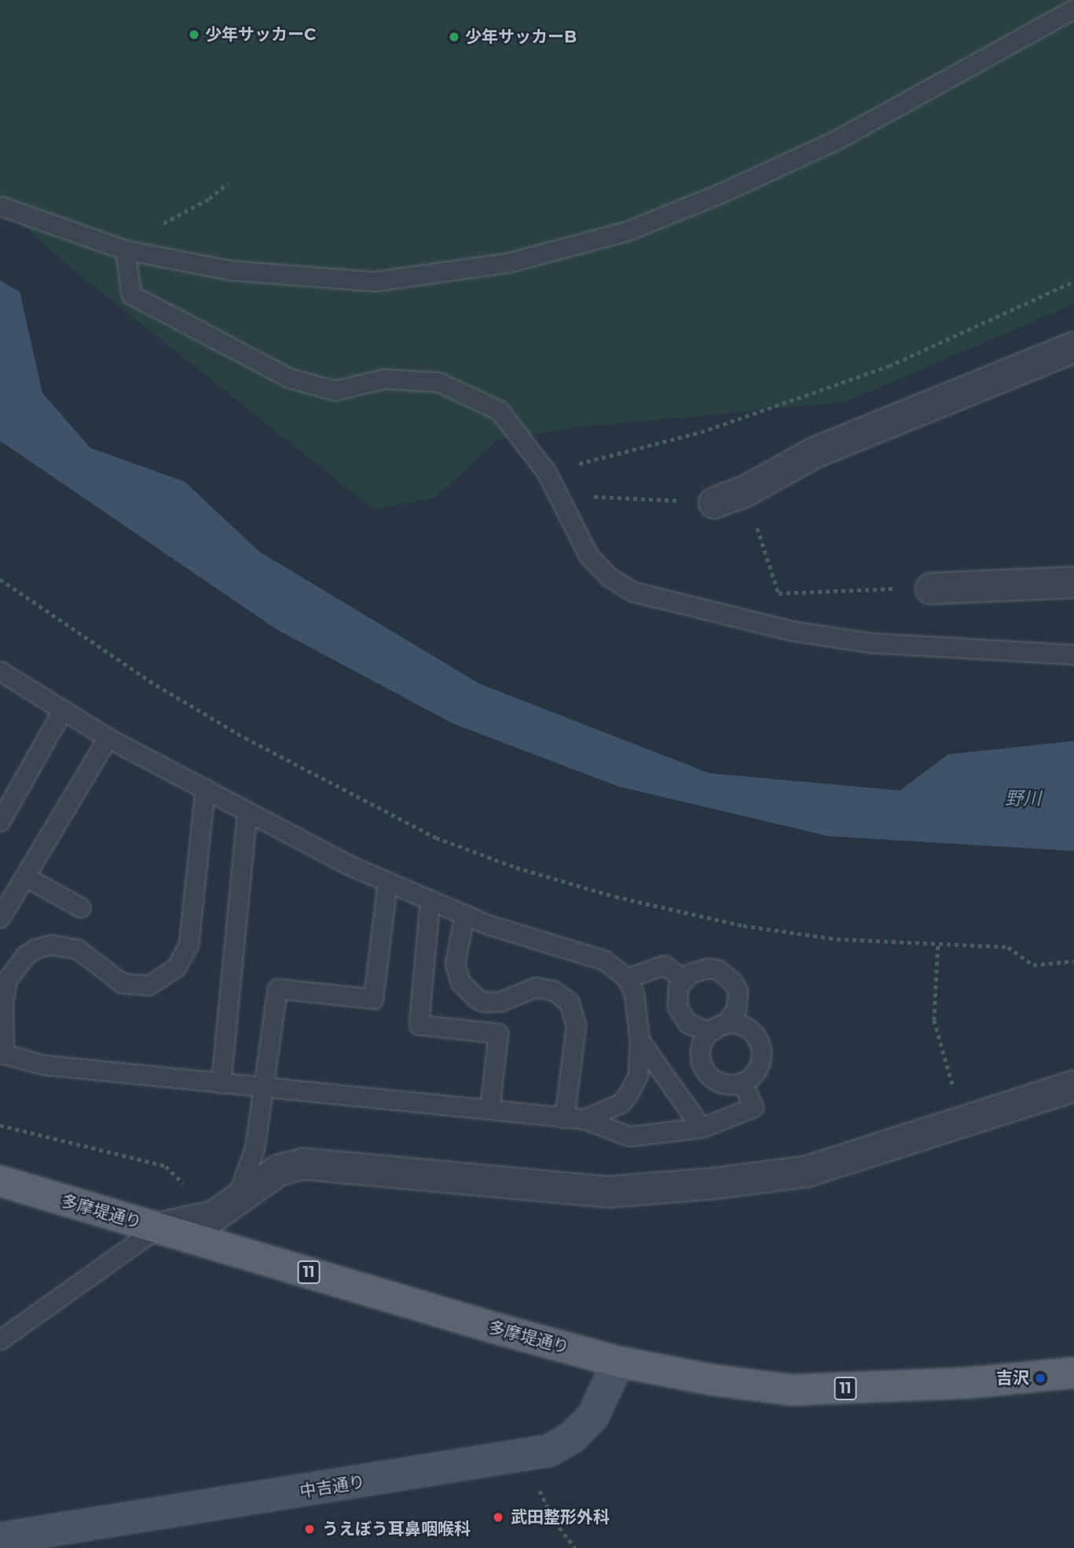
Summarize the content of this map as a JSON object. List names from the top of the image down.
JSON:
{
  "streets": {
    "main road": ["多摩堤通り", "11"],
    "street": ["中吉通り"]
  },
  "crossings": [
    ["多摩堤通り", "中吉通り"]
  ],
  "water": ["野川"],
  "places": [
    "少年サッカーC",
    "少年サッカーB",
    "吉沢",
    "武田整形外科",
    "うえぼう耳鼻咽喉科"
  ]
}
